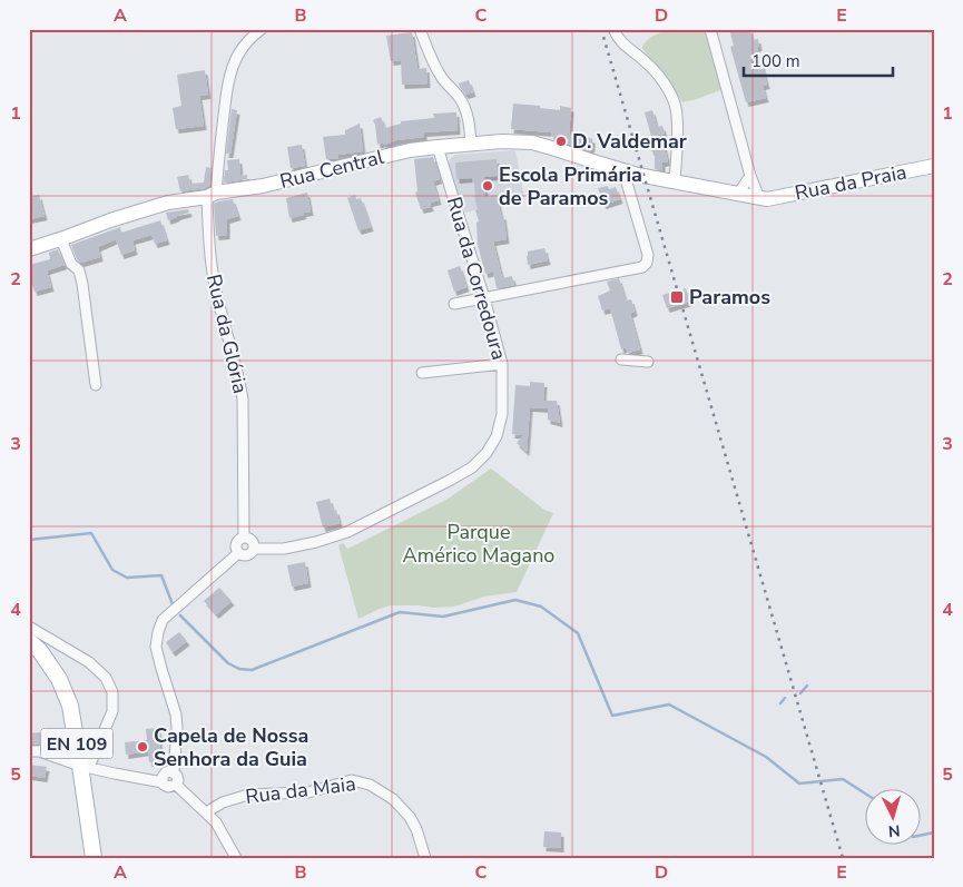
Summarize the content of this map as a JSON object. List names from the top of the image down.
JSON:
{
  "streets": {
    "main road": ["EN 109"],
    "street": [
      "Rua Central",
      "Rua da Praia",
      "Rua da Corredoura",
      "Rua da Glória",
      "Rua da Maia"
    ]
  },
  "crossings": [
    ["Rua Central", "Rua da Praia"],
    ["Rua Central", "Rua da Corredoura"],
    ["Rua Central", "Rua da Glória"],
    ["Rua da Corredoura", "Rua da Glória"]
  ],
  "parks": ["Parque Américo Magano"],
  "places": {
    "other": ["D. Valdemar", "Escola Primária de Paramos", "Capela de Nossa Senhora da Guia"],
    "transit": ["Paramos"]
  },
  "scale_bar": "100 m",
  "north": "bottom",
  "grid": {
    "columns": [
      "A",
      "B",
      "C",
      "D",
      "E"
    ],
    "rows": [
      "1",
      "2",
      "3",
      "4",
      "5"
    ]
  }
}
